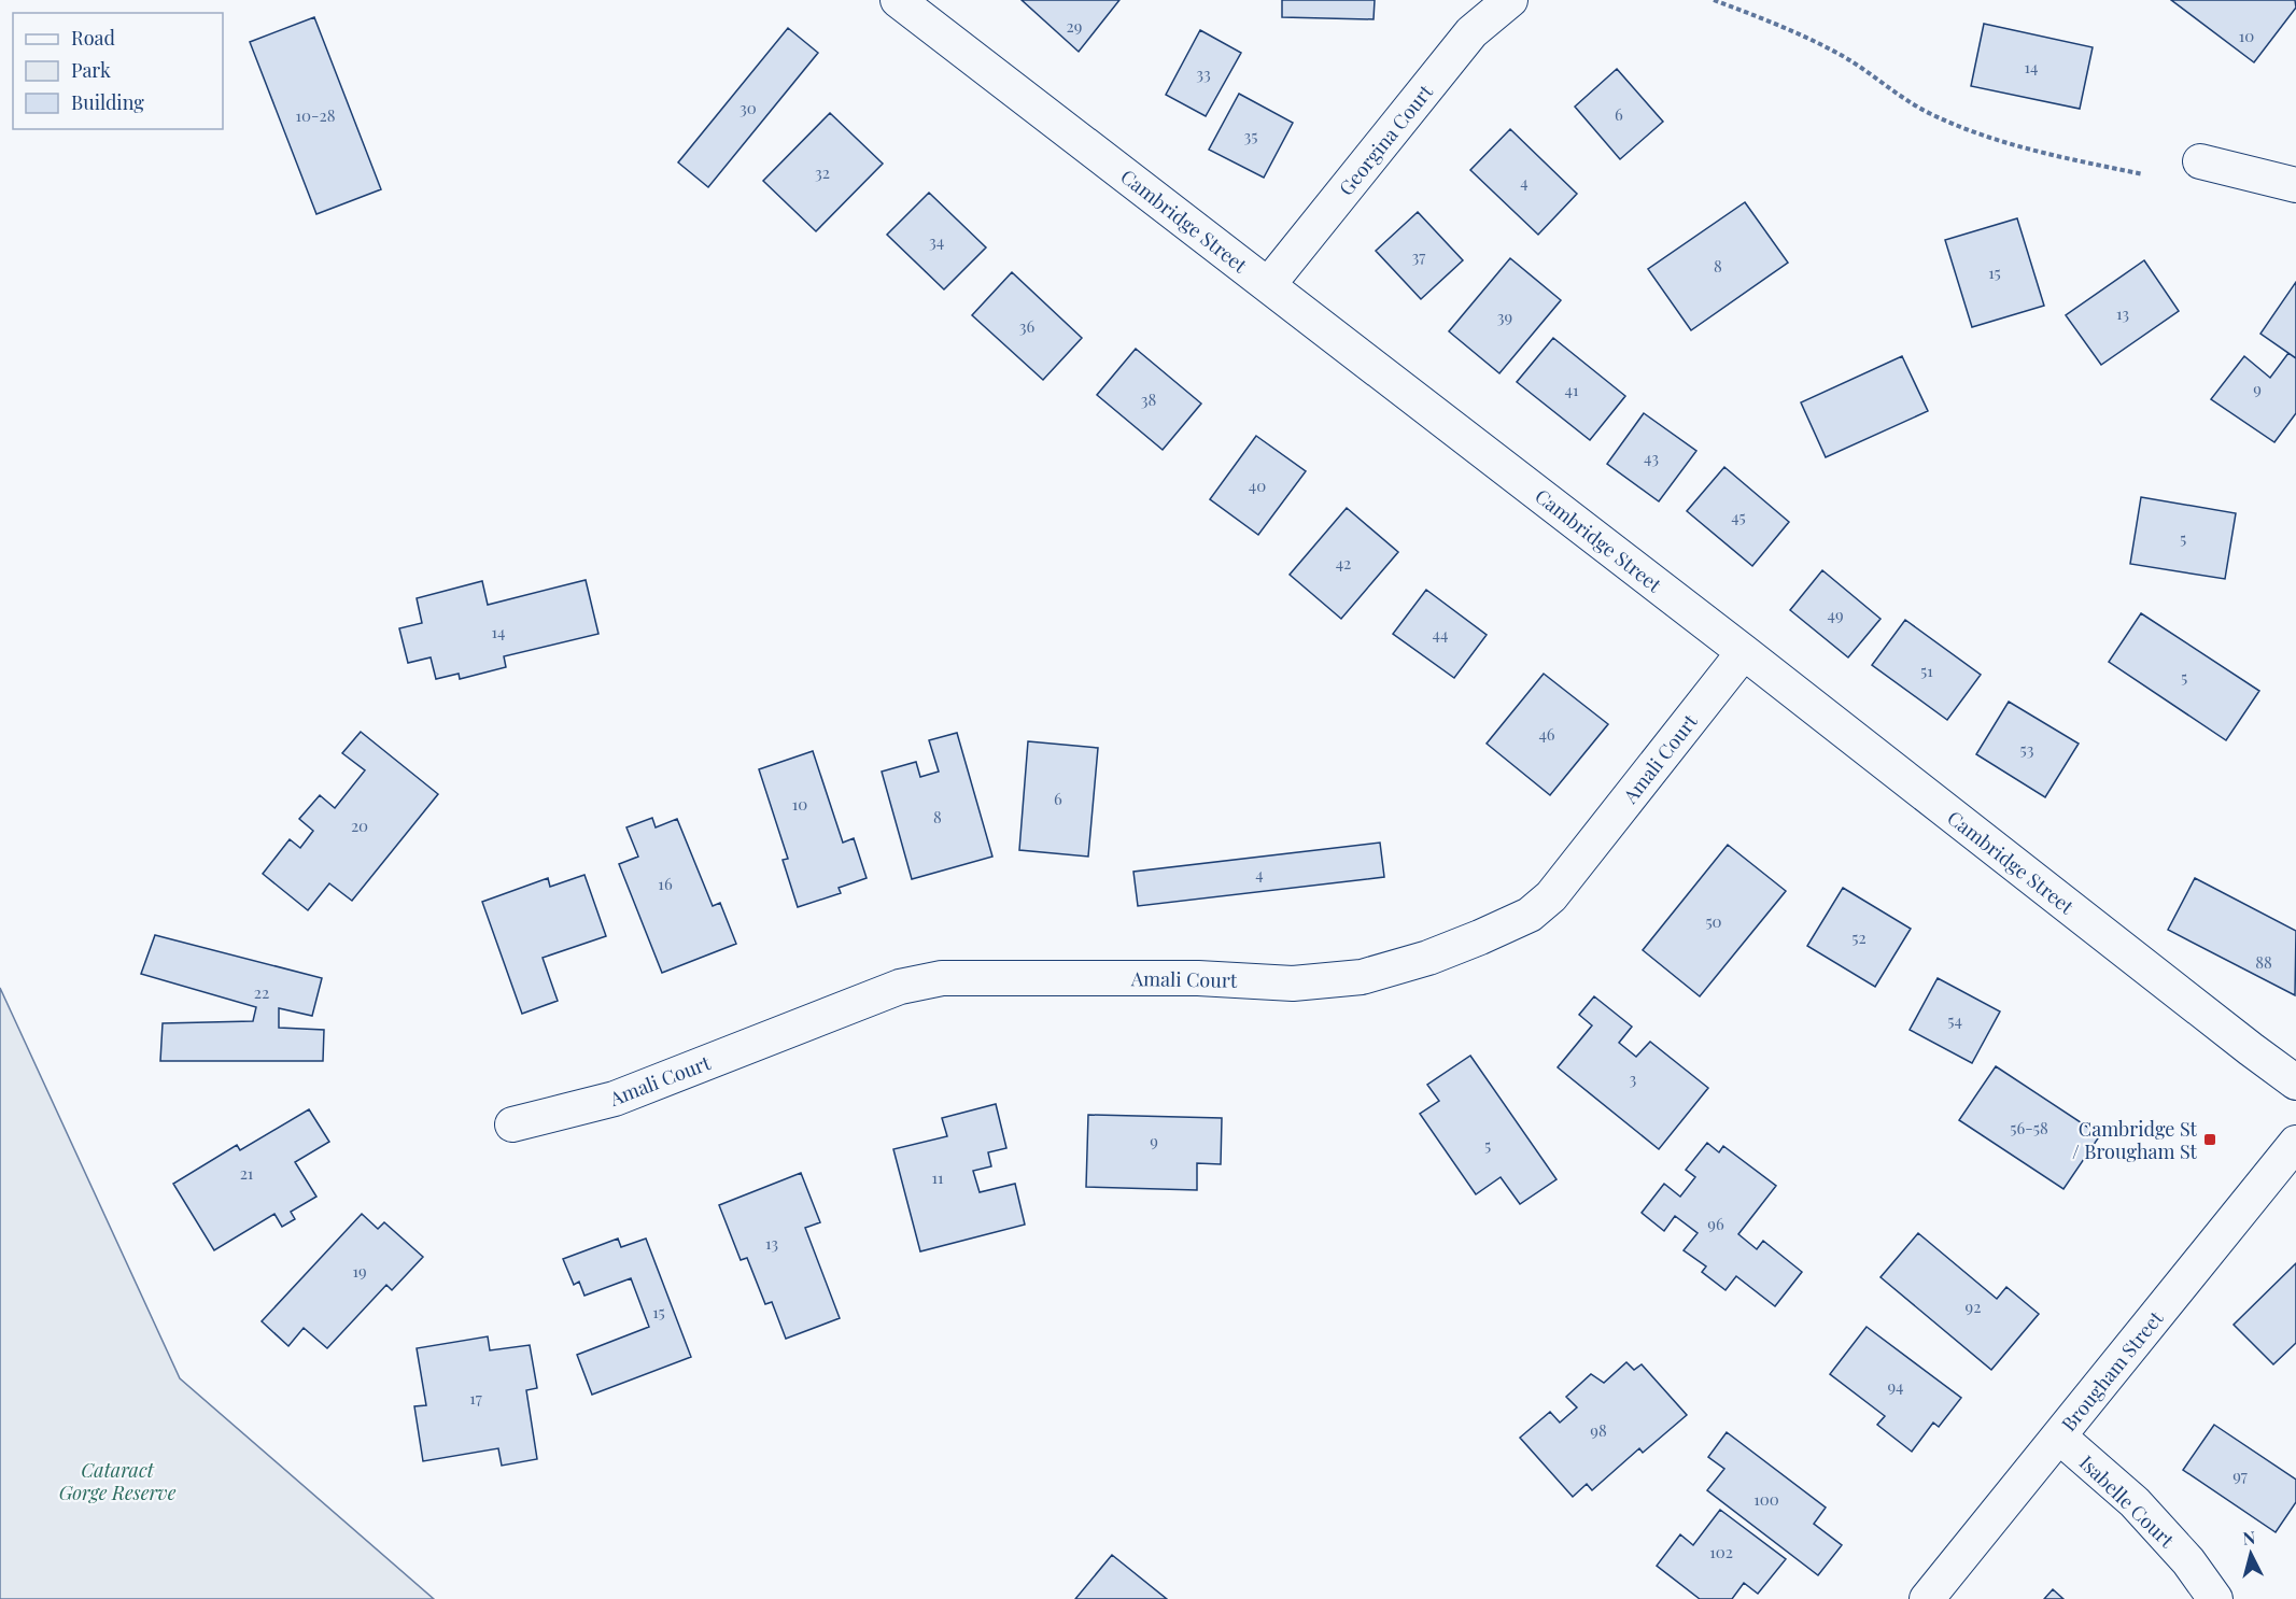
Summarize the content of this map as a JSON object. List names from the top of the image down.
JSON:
{
  "streets": {
    "street": [
      "Georgina Court",
      "Cambridge Street",
      "Amali Court",
      "Brougham Street",
      "Isabelle Court"
    ]
  },
  "crossings": [
    ["Georgina Court", "Cambridge Street"],
    ["Cambridge Street", "Amali Court"],
    ["Brougham Street", "Isabelle Court"]
  ],
  "parks": ["Cataract Gorge Reserve"],
  "places": {
    "transit": ["Cambridge St / Brougham St"]
  },
  "house_numbers": [
    "29",
    "10",
    "14",
    "33",
    "30",
    "6",
    "10-28",
    "35",
    "32",
    "4",
    "34",
    "37",
    "8",
    "15",
    "13",
    "39",
    "36",
    "9",
    "41",
    "38",
    "43",
    "40",
    "45",
    "5",
    "42",
    "49",
    "14",
    "44",
    "51",
    "5",
    "46",
    "53",
    "6",
    "10",
    "8",
    "20",
    "4",
    "16",
    "50",
    "52",
    "88",
    "22",
    "54",
    "3",
    "56-58",
    "9",
    "5",
    "21",
    "11",
    "96",
    "13",
    "19",
    "92",
    "15",
    "94",
    "17",
    "98",
    "97",
    "100",
    "102"
  ],
  "legend": ["Road", "Park", "Building"],
  "north": "top"
}
